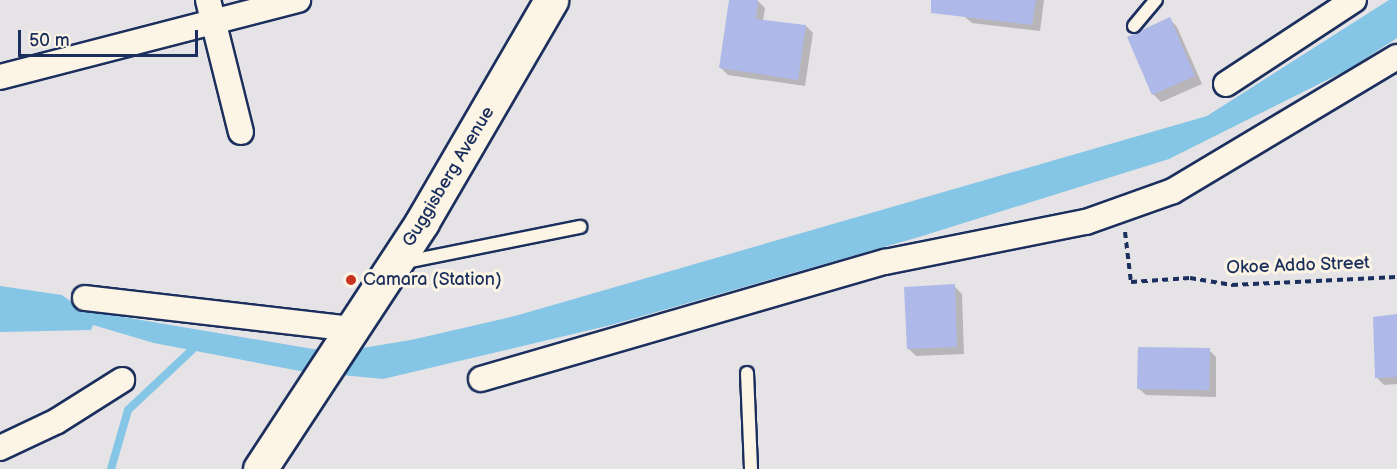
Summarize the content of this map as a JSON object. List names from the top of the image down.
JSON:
{
  "streets": {
    "main road": ["Guggisberg Avenue"],
    "path": ["Okoe Addo Street"]
  },
  "places": ["Camara (Station)"],
  "scale_bar": "50 m"
}
